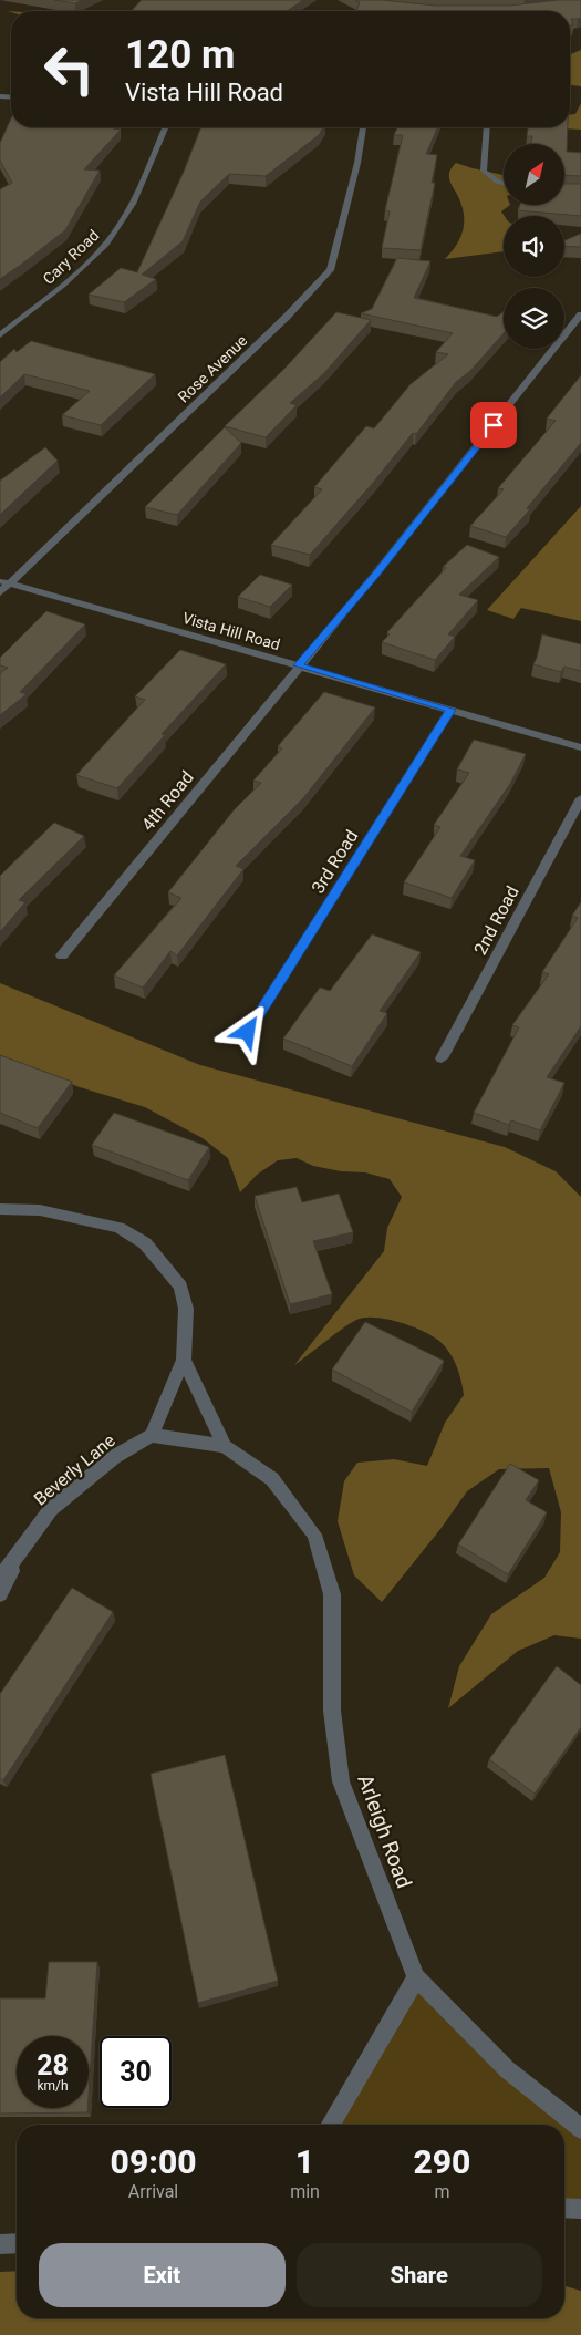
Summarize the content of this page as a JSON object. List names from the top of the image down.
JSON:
{
  "streets": {
    "street": [
      "Cary Road",
      "Rose Avenue",
      "Vista Hill Road",
      "4th Road",
      "3rd Road",
      "2nd Road",
      "Beverly Lane",
      "Arleigh Road"
    ]
  },
  "crossings": [
    ["Rose Avenue", "Vista Hill Road"],
    ["Vista Hill Road", "4th Road"],
    ["Vista Hill Road", "3rd Road"],
    ["Beverly Lane", "Arleigh Road"]
  ],
  "north": "top right",
  "page": {
    "turn": ["120 m", "Vista Hill Road"],
    "speed": "28 km/h",
    "limit": "30",
    "eta": [
      "09:00",
      "Arrival",
      "1",
      "min",
      "290",
      "m"
    ],
    "buttons": ["Exit", "Share"]
  }
}
